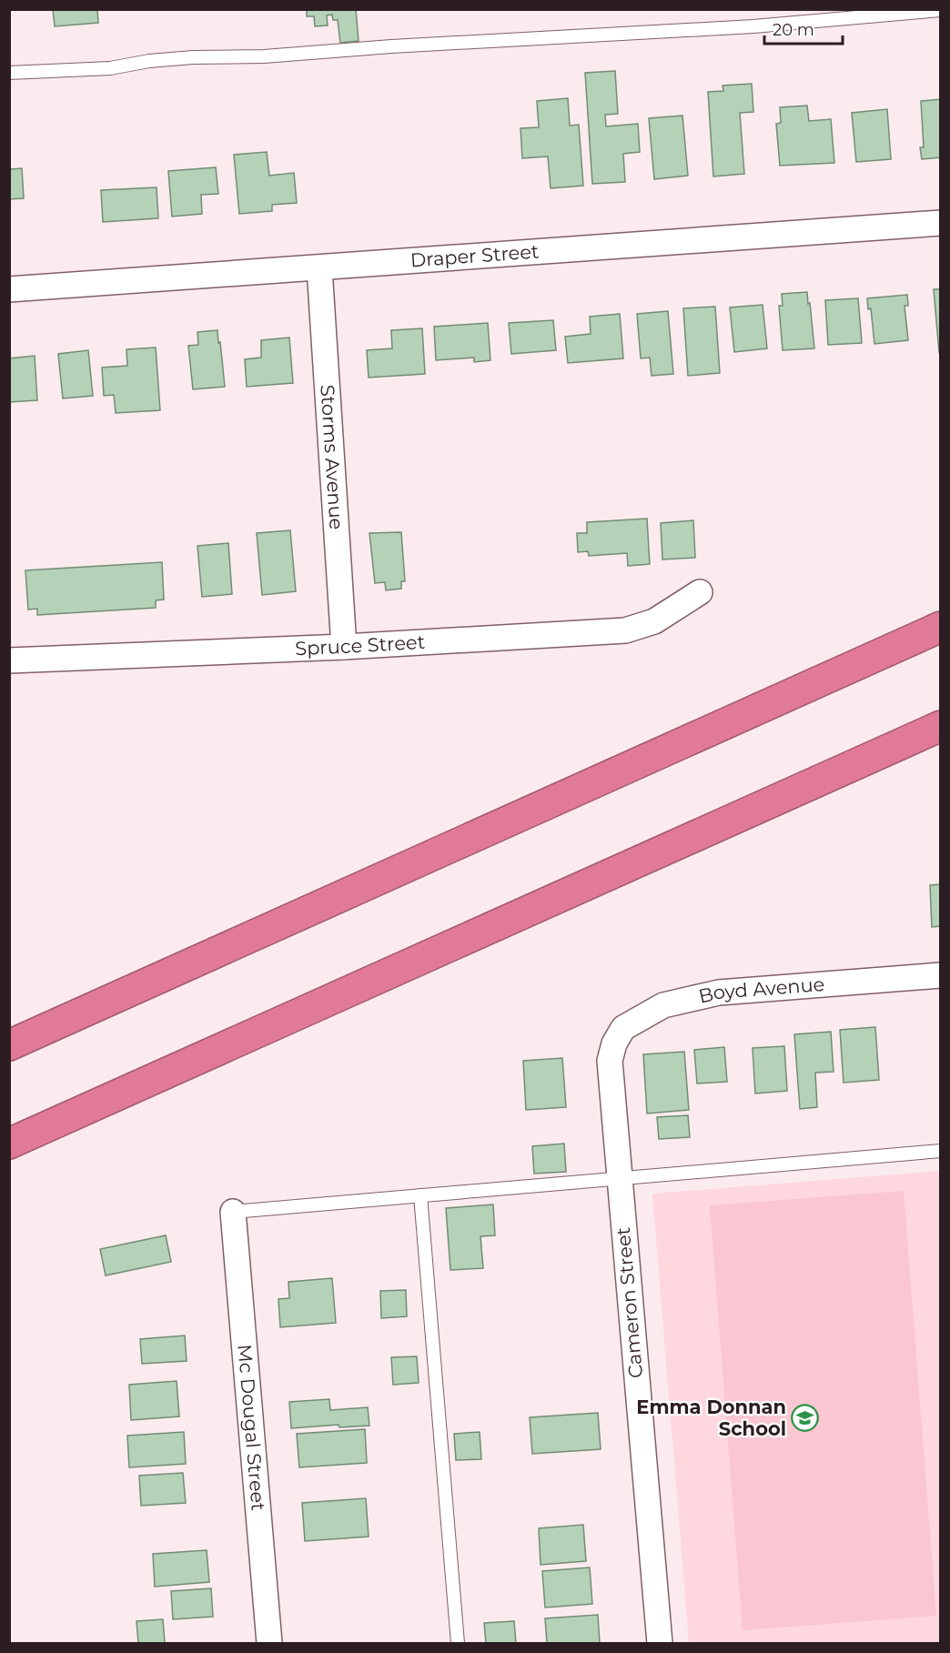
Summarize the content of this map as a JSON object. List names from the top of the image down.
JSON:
{
  "streets": {
    "street": [
      "Draper Street",
      "Storms Avenue",
      "Spruce Street",
      "Boyd Avenue",
      "Cameron Street",
      "Mc Dougal Street"
    ]
  },
  "crossings": [
    ["Draper Street", "Storms Avenue"],
    ["Storms Avenue", "Spruce Street"],
    ["Boyd Avenue", "Cameron Street"]
  ],
  "places": {
    "school or university": ["Emma Donnan School"]
  },
  "scale_bar": "20 m"
}
